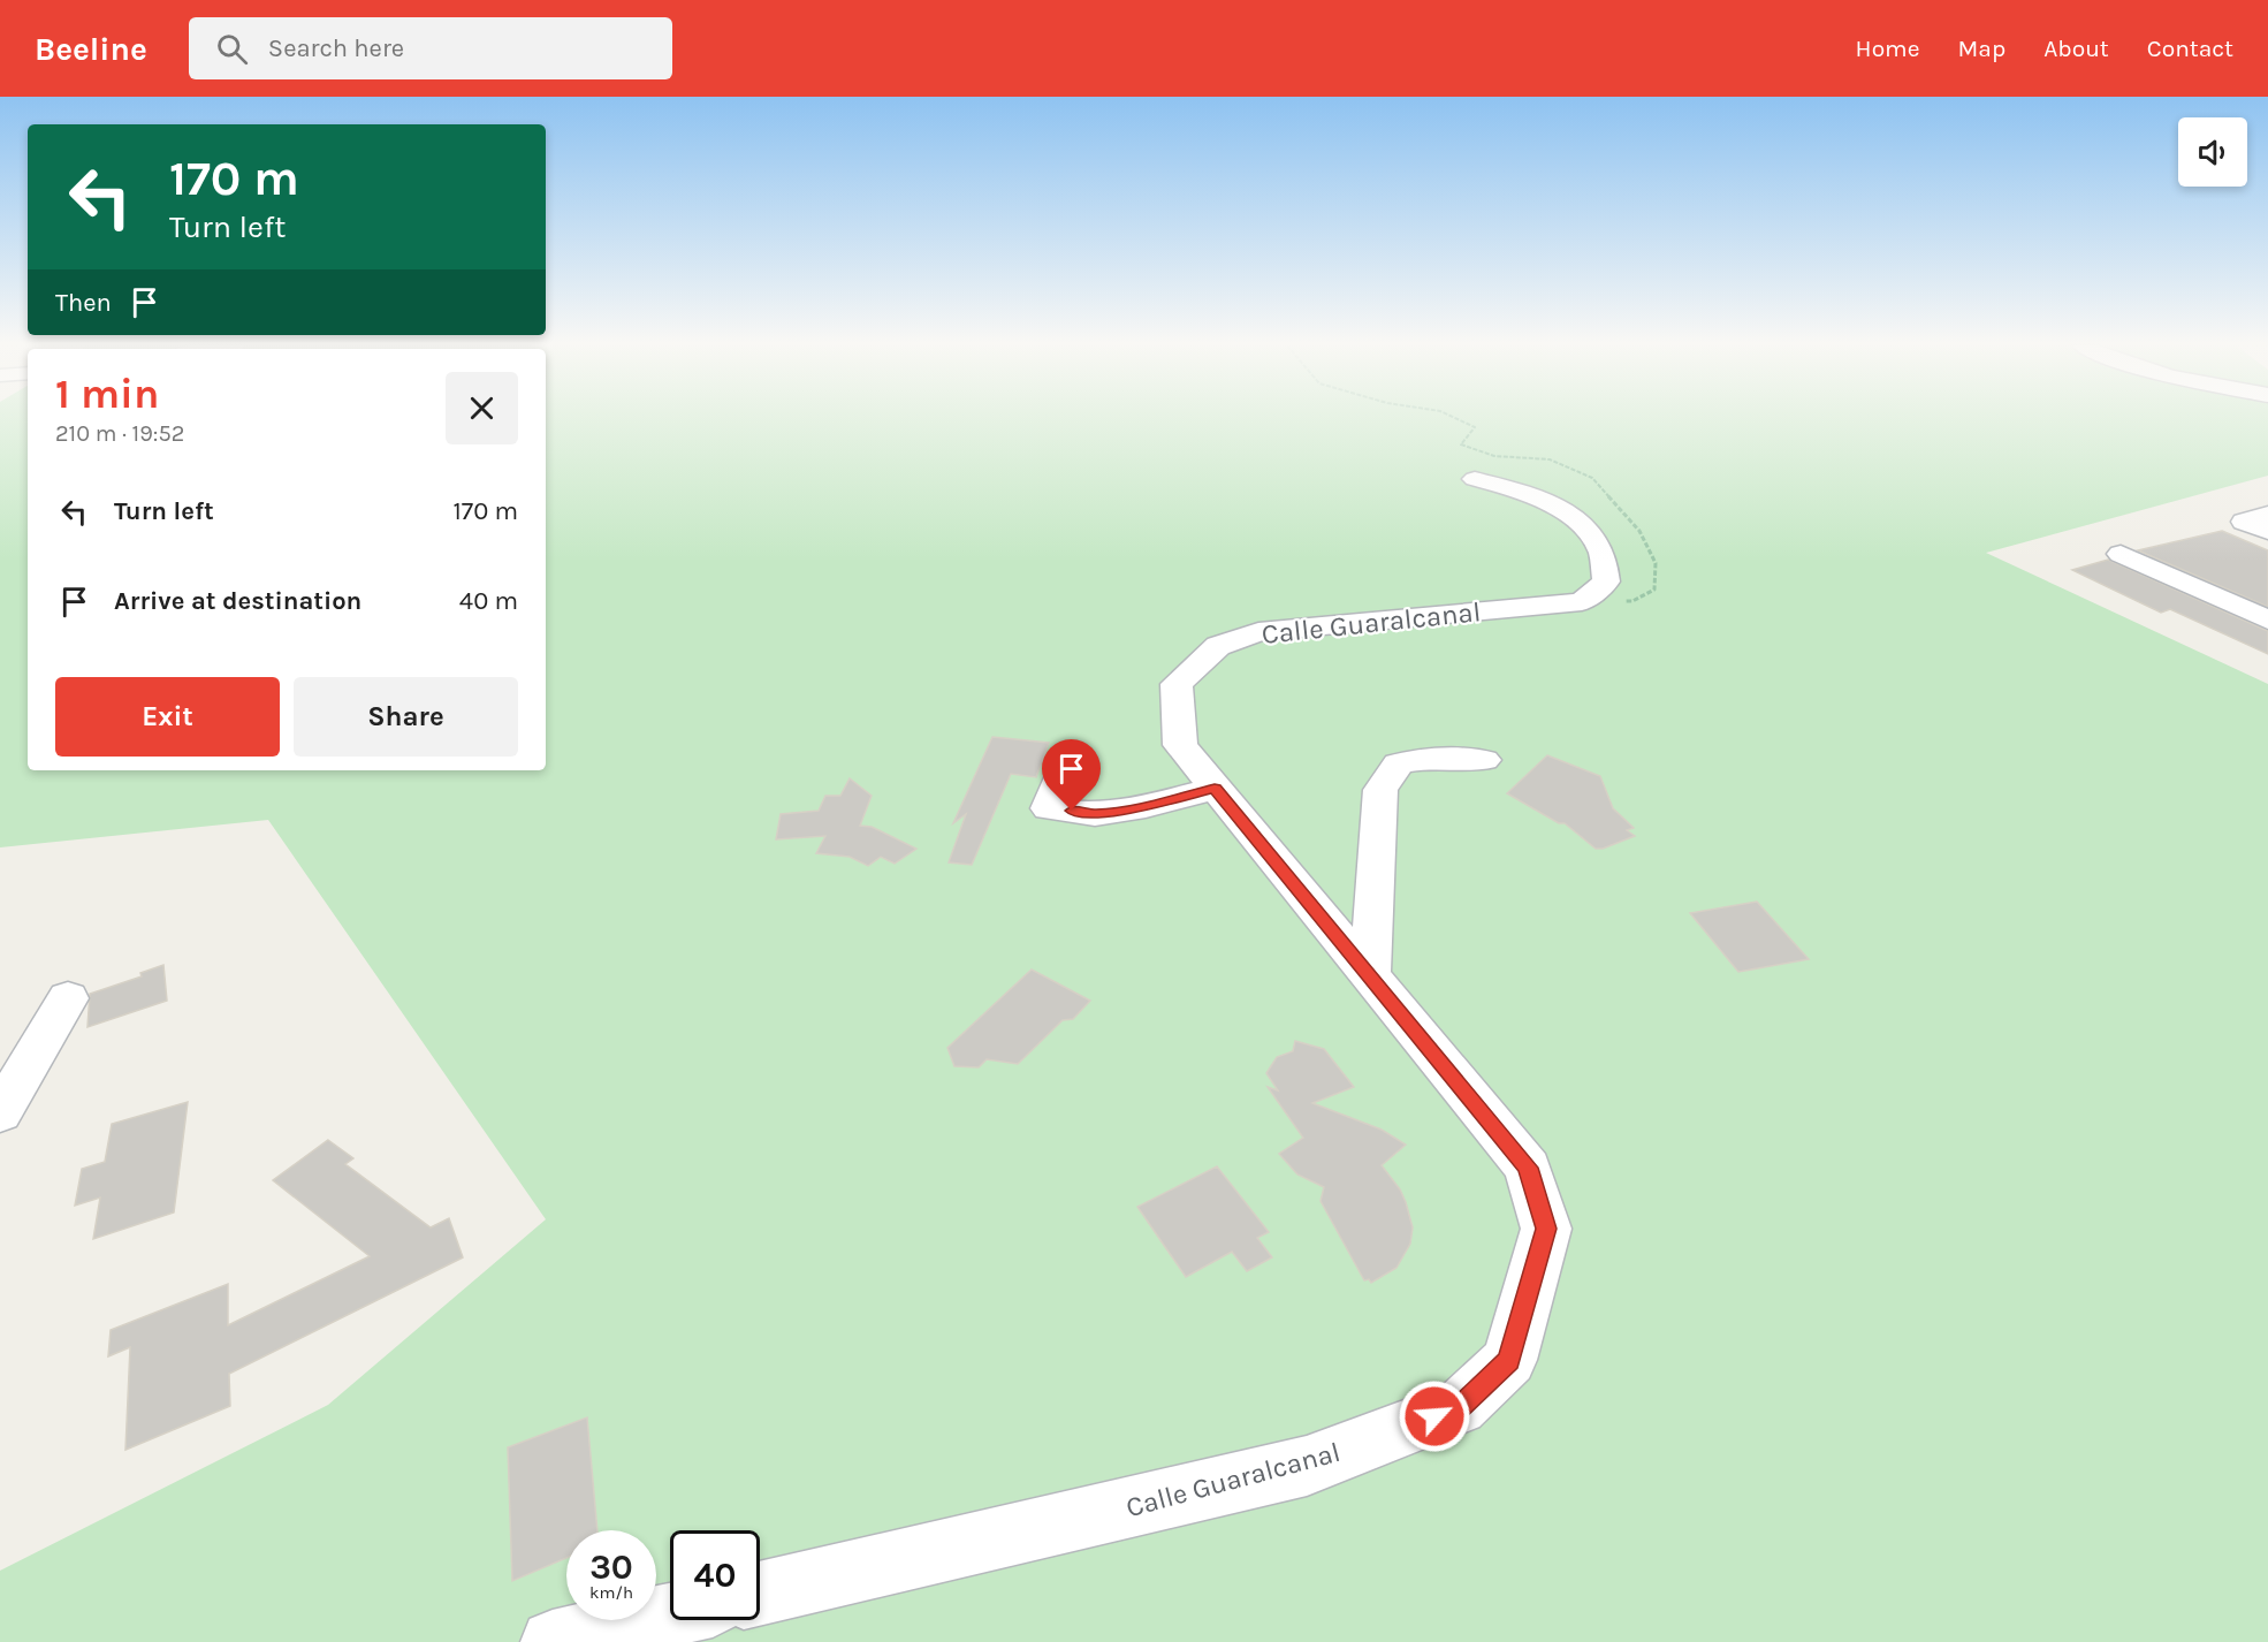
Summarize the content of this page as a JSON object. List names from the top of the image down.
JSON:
{
  "streets": {
    "street": ["Calle Guaralcanal"]
  },
  "page": {
    "header": "Beeline",
    "search": "Search here",
    "nav": [
      "Home",
      "Map",
      "About",
      "Contact"
    ],
    "turn": ["170 m", "Turn left"],
    "then": "Then",
    "heading": ["1 min", "210 m · 19:52"],
    "list": [
      {
        "name": "Turn left",
        "value": "170 m"
      },
      {
        "name": "Arrive at destination",
        "value": "40 m"
      }
    ],
    "buttons": ["Exit", "Share"],
    "speed": "30 km/h",
    "limit": "40"
  }
}
